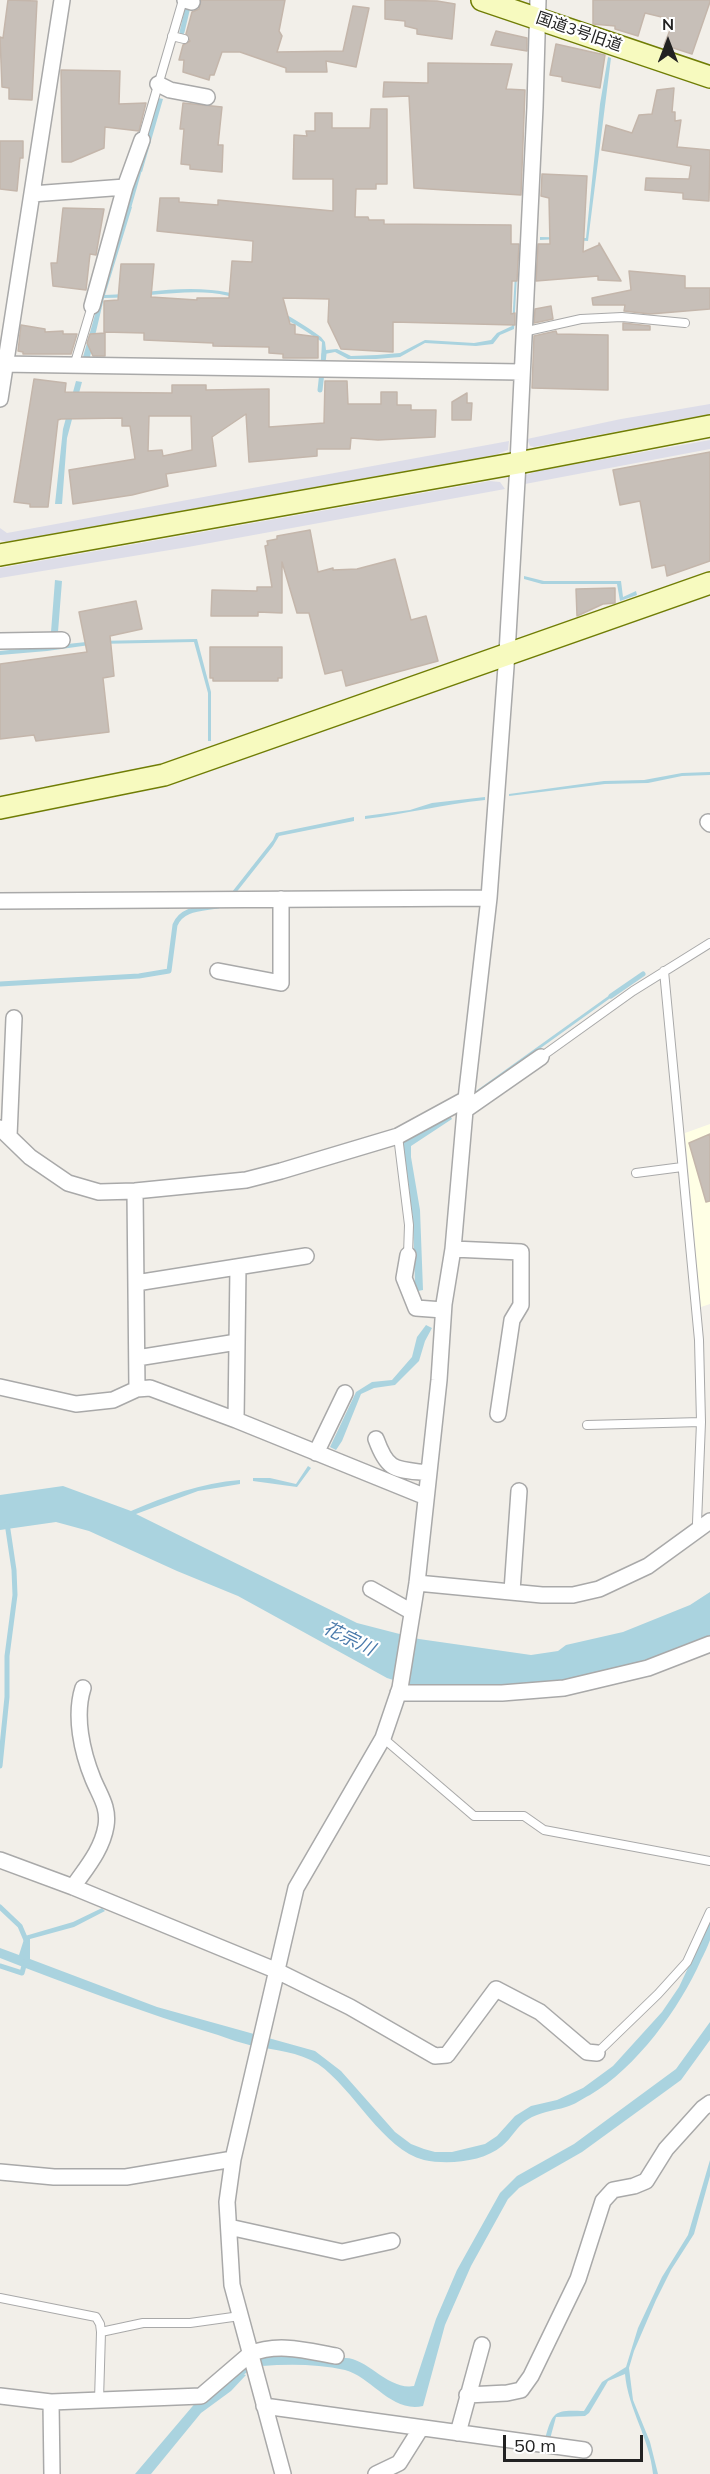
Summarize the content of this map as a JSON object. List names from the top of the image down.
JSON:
{
  "streets": {
    "street": ["国道3号旧道"]
  },
  "water": ["花宗川"],
  "scale_bar": "50 m",
  "north": "top"
}
